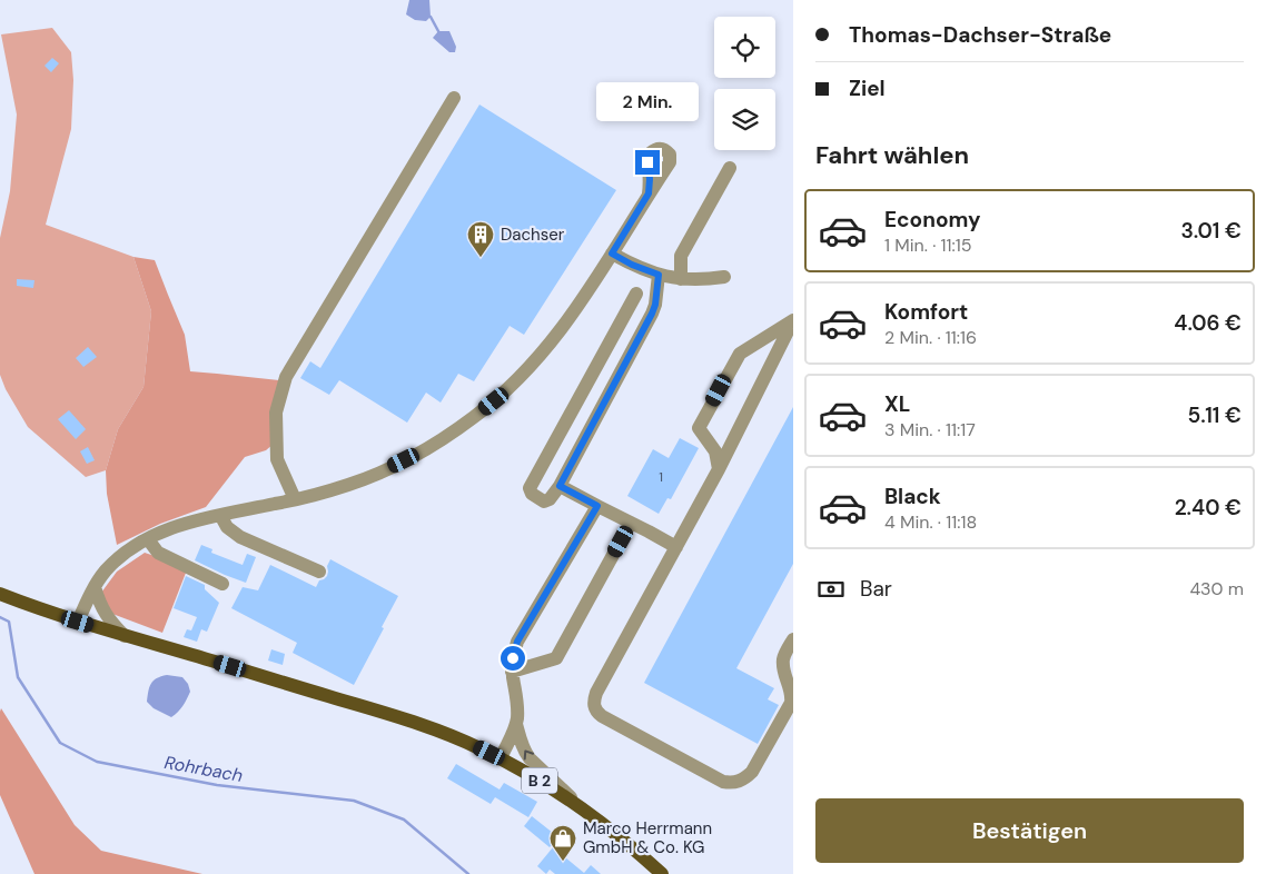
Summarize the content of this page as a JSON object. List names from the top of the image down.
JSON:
{
  "streets": {
    "main road": ["B 2"]
  },
  "water": ["Rohrbach"],
  "places": {
    "building": ["Dachser"],
    "shop": ["Marco Herrmann GmbH & Co. KG"]
  },
  "house_numbers": ["1"],
  "page": {
    "banner": ["Thomas-Dachser-Straße", "Ziel"],
    "bubble": "2 Min.",
    "heading": "Fahrt wählen",
    "list": [
      {
        "name": "Economy",
        "note": "1 Min. · 11:15",
        "value": "3.01 €"
      },
      {
        "name": "Komfort",
        "note": "2 Min. · 11:16",
        "value": "4.06 €"
      },
      {
        "name": "XL",
        "note": "3 Min. · 11:17",
        "value": "5.11 €"
      },
      {
        "name": "Black",
        "note": "4 Min. · 11:18",
        "value": "2.40 €"
      }
    ],
    "pay": ["Bar", "430 m"],
    "buttons": "Bestätigen"
  }
}
